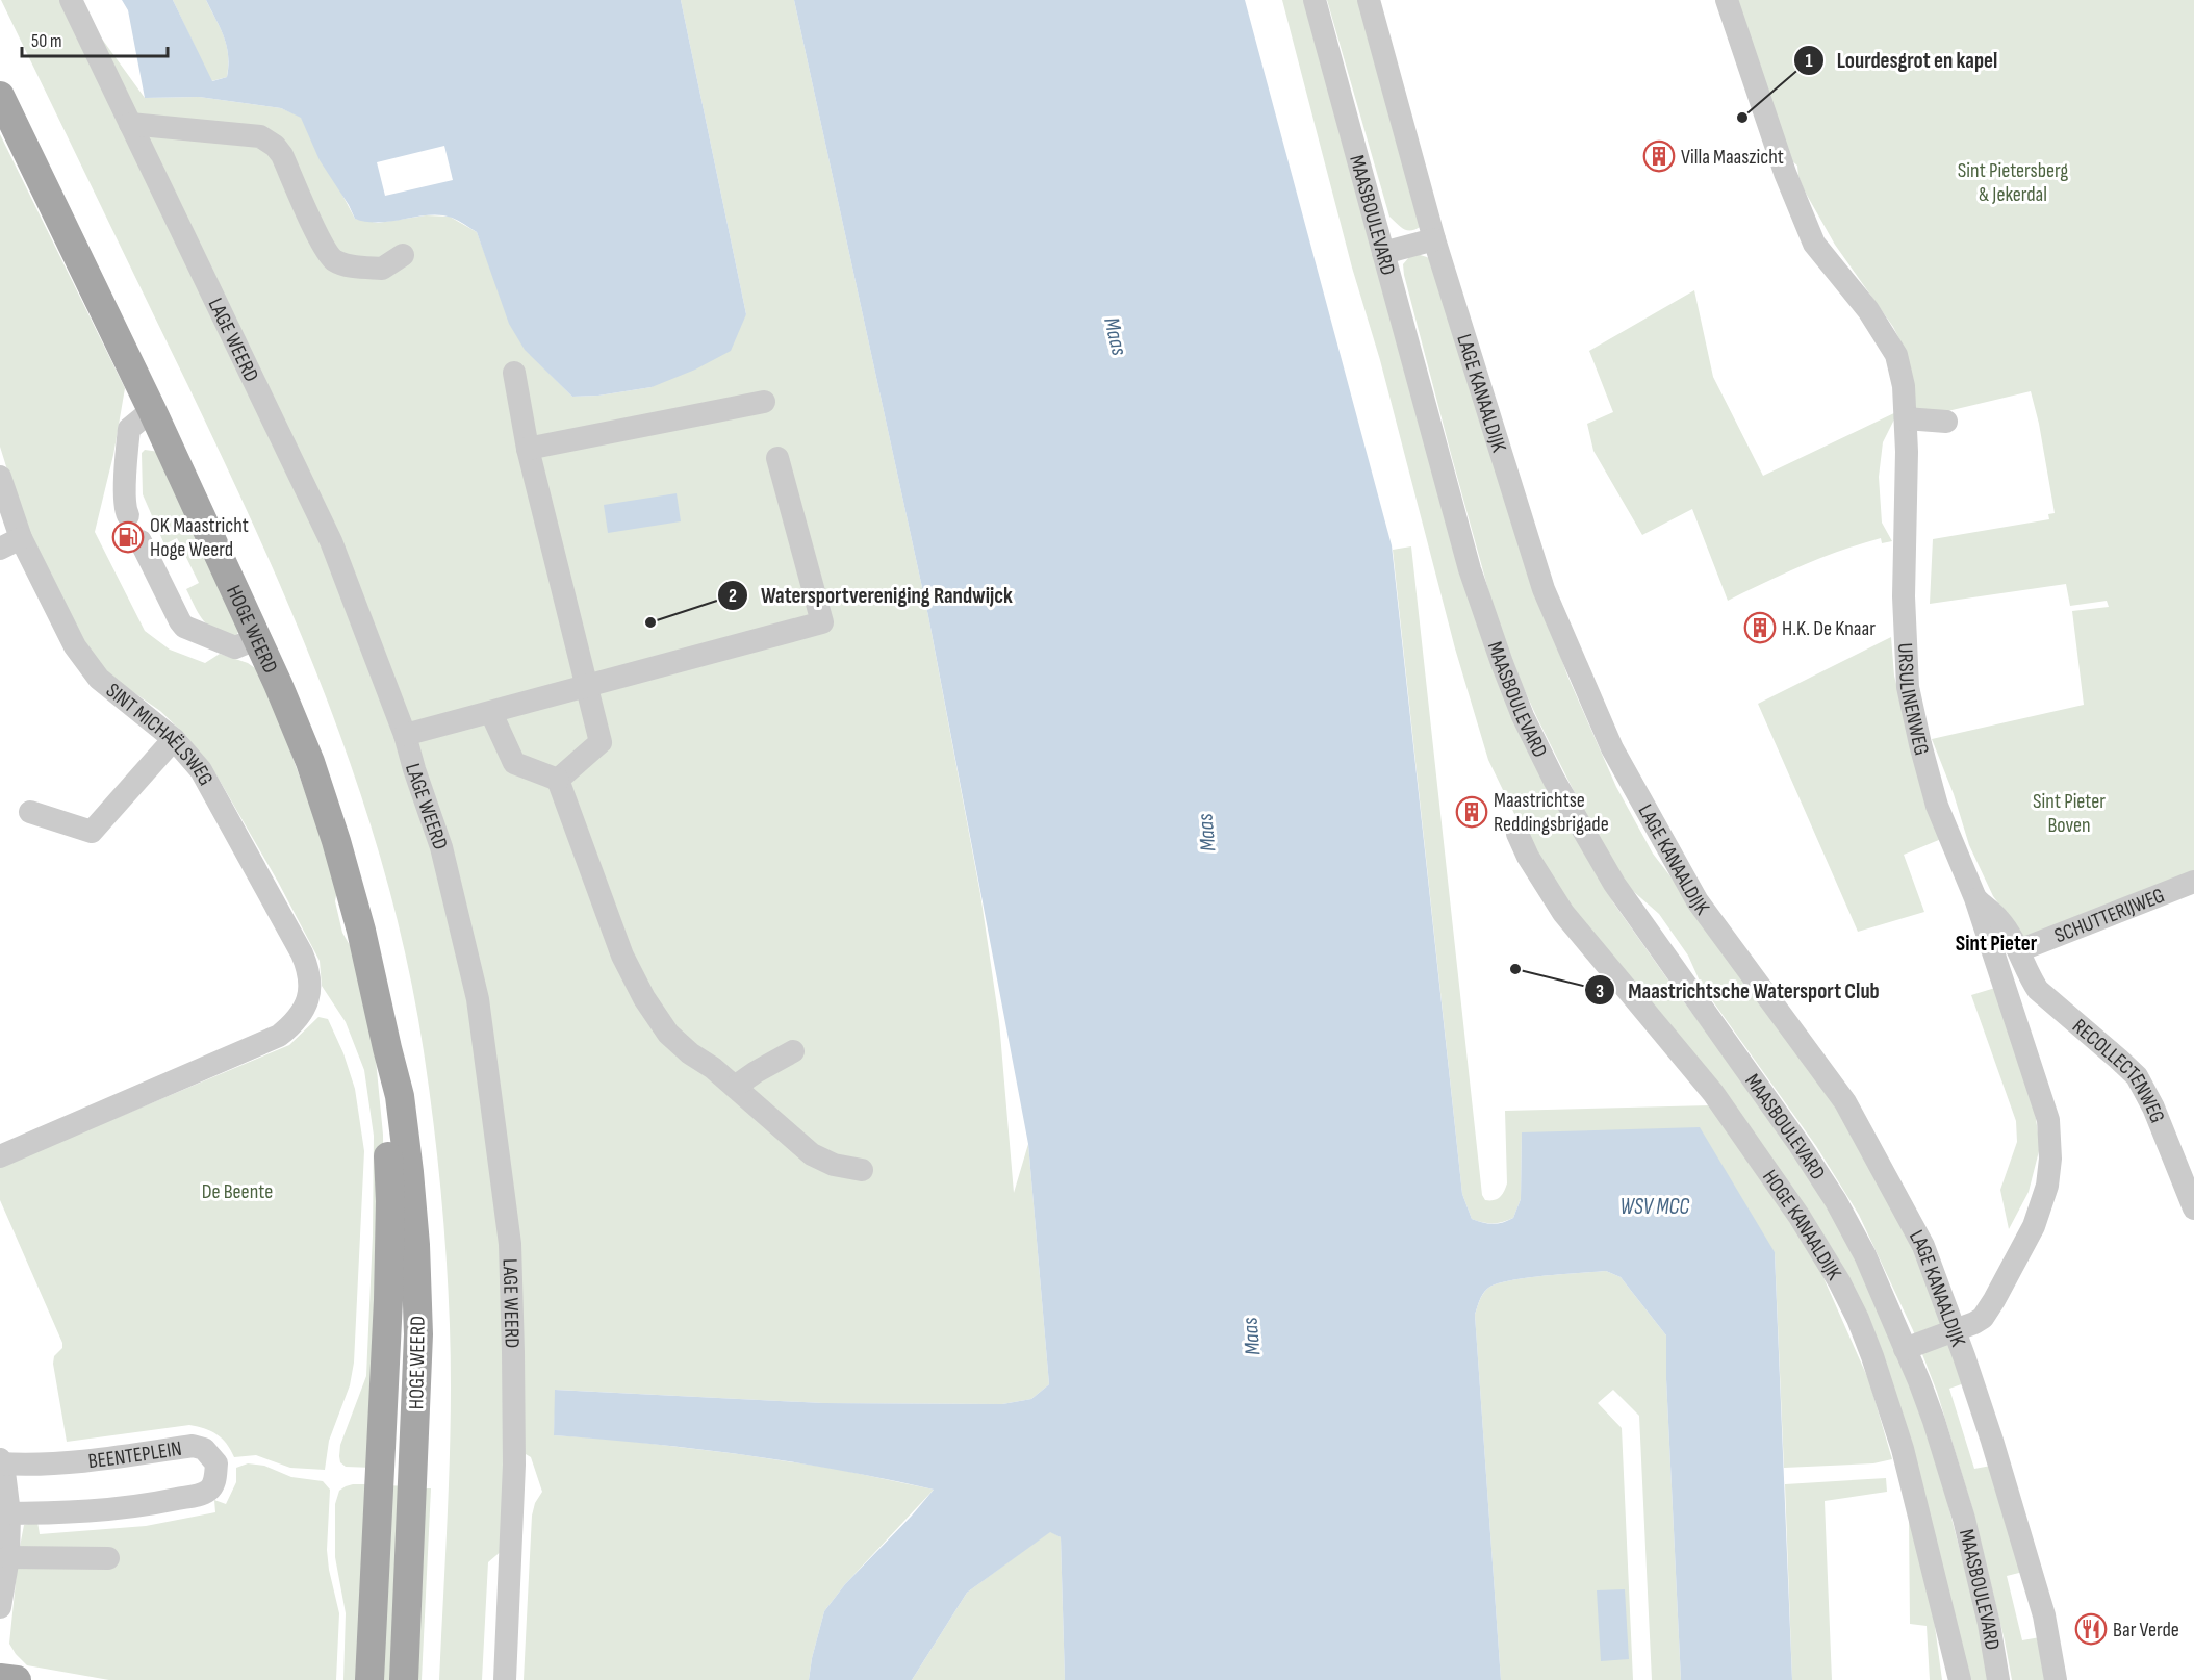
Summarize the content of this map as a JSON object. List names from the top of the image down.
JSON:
{
  "streets": {
    "main road": ["HOGE WEERD"],
    "street": [
      "MAASBOULEVARD",
      "LAGE WEERD",
      "LAGE KANAALDIJK",
      "URSULINENWEG",
      "SINT MICHAËLSWEG",
      "SCHUTTERIJWEG",
      "RECOLLECTENWEG",
      "HOGE KANAALDIJK",
      "BEENTEPLEIN"
    ]
  },
  "crossings": [
    ["MAASBOULEVARD", "URSULINENWEG"],
    ["LAGE KANAALDIJK", "URSULINENWEG"],
    ["SCHUTTERIJWEG", "RECOLLECTENWEG"]
  ],
  "districts": ["Sint Pieter"],
  "water": ["Maas", "WSV MCC"],
  "parks": ["Sint Pietersberg & Jekerdal", "Sint Pieter Boven", "De Beente"],
  "places": {
    "other": ["Lourdesgrot en kapel", "Watersportvereniging Randwijck", "Maastrichtsche Watersport Club"],
    "building": ["Villa Maaszicht", "H.K. De Knaar", "Maastrichtse Reddingsbrigade"],
    "fuel station": ["OK Maastricht Hoge Weerd"],
    "restaurant": ["Bar Verde"]
  },
  "scale_bar": "50 m"
}
